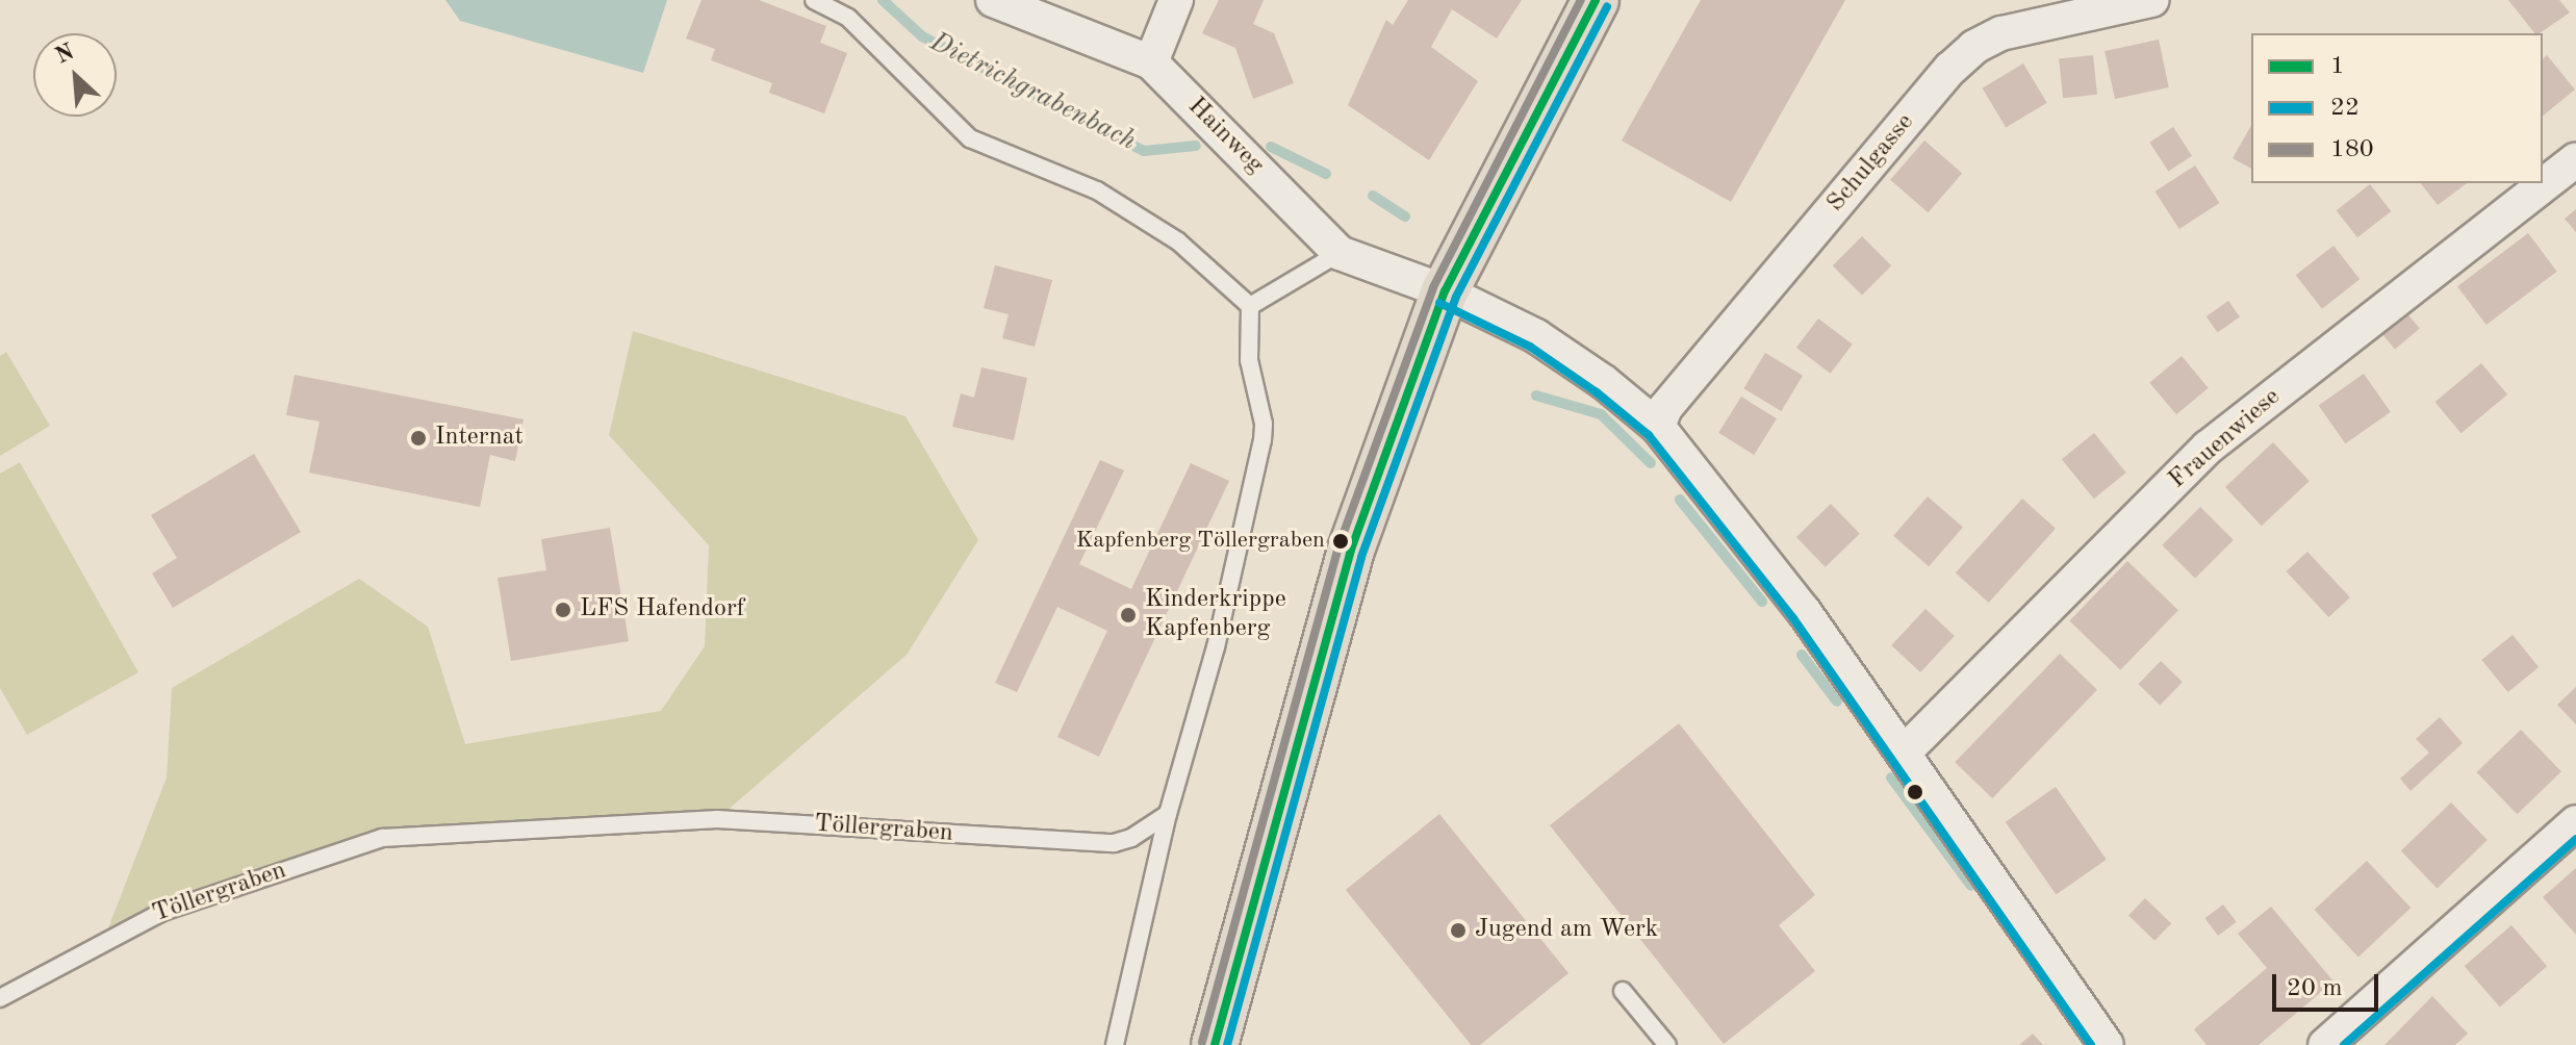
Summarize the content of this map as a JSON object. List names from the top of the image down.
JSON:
{
  "streets": {
    "street": ["Hainweg", "Schulgasse", "Frauenwiese"],
    "lane": ["Töllergraben"]
  },
  "crossings": [
    ["Hainweg", "Schulgasse"],
    ["Hainweg", "Frauenwiese"]
  ],
  "water": ["Dietrichgrabenbach"],
  "places": [
    "Internat",
    "Kapfenberg Töllergraben",
    "LFS Hafendorf",
    "Kinderkrippe Kapfenberg",
    "Jugend am Werk"
  ],
  "lines": ["transit line 1", "transit line 180", "transit line 22"],
  "legend": ["1", "22", "180"],
  "scale_bar": "20 m",
  "north": "top left"
}
